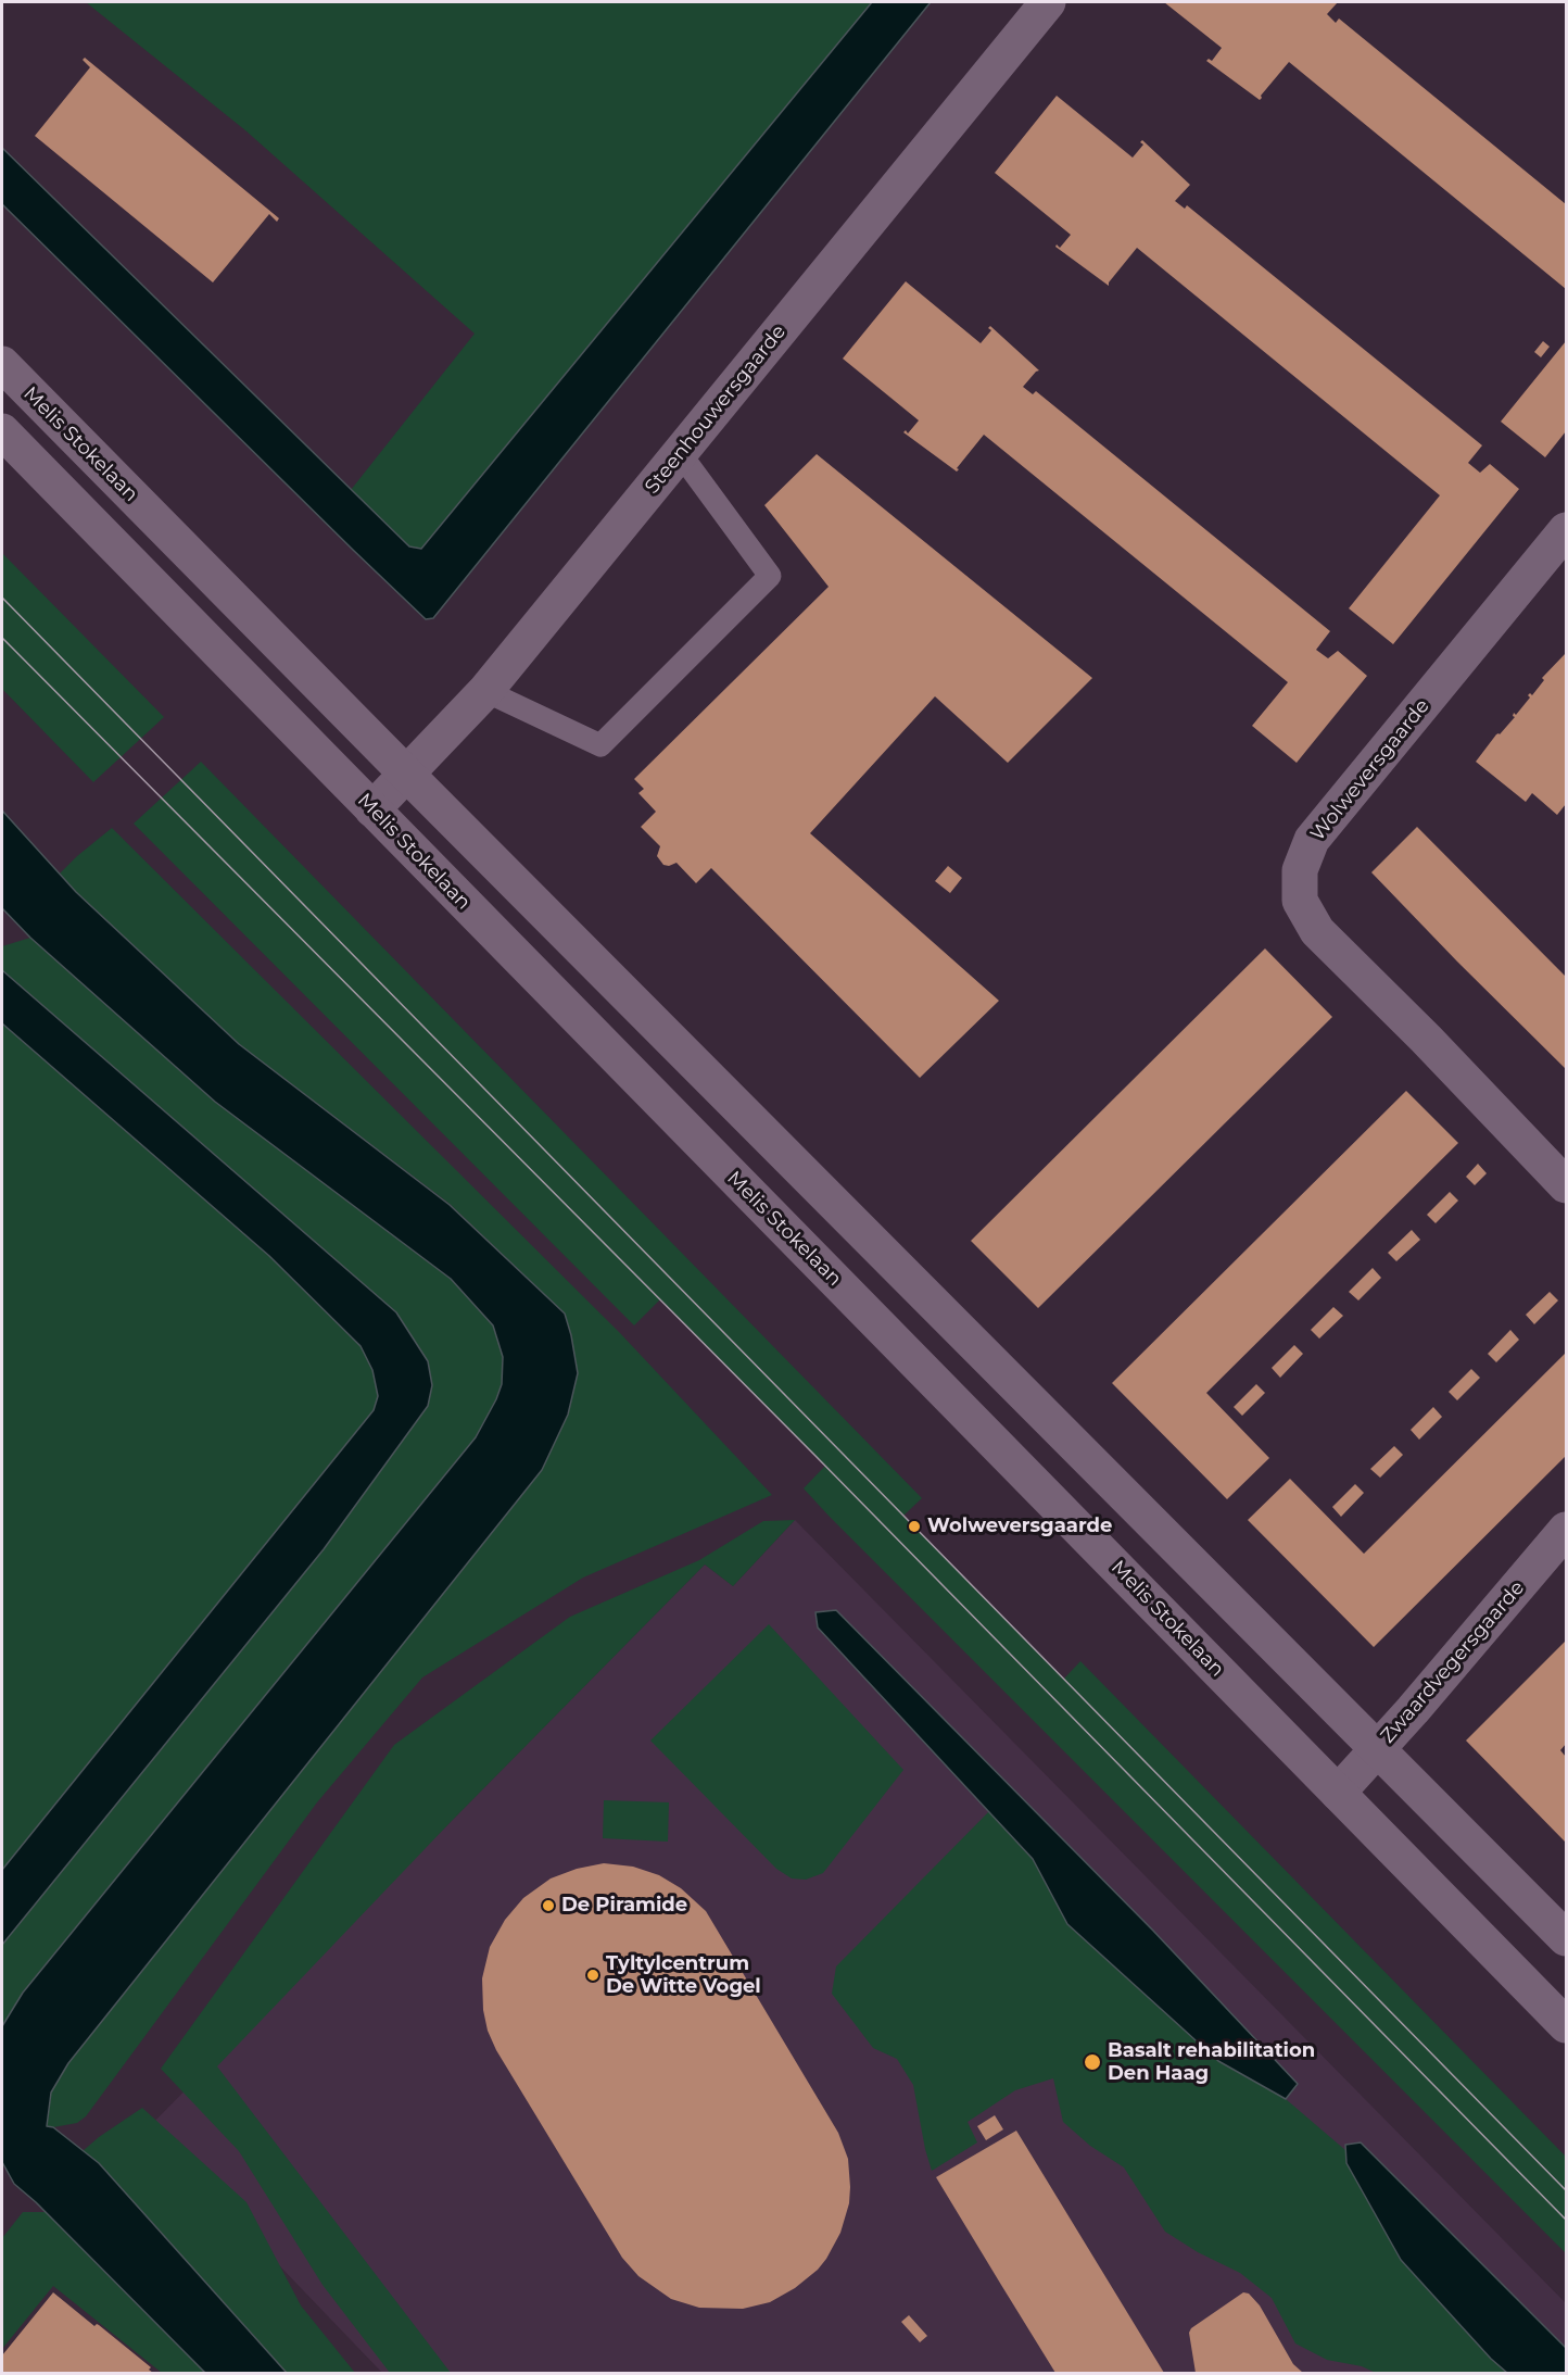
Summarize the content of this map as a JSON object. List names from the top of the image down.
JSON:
{
  "streets": {
    "street": [
      "Steenhouwersgaarde",
      "Melis Stokelaan",
      "Wolweversgaarde",
      "Zwaardvegersgaarde"
    ]
  },
  "crossings": [
    ["Steenhouwersgaarde", "Melis Stokelaan"],
    ["Melis Stokelaan", "Zwaardvegersgaarde"]
  ],
  "places": [
    "Wolweversgaarde",
    "De Piramide",
    "Tyltylcentrum De Witte Vogel",
    "Basalt rehabilitation Den Haag"
  ]
}
